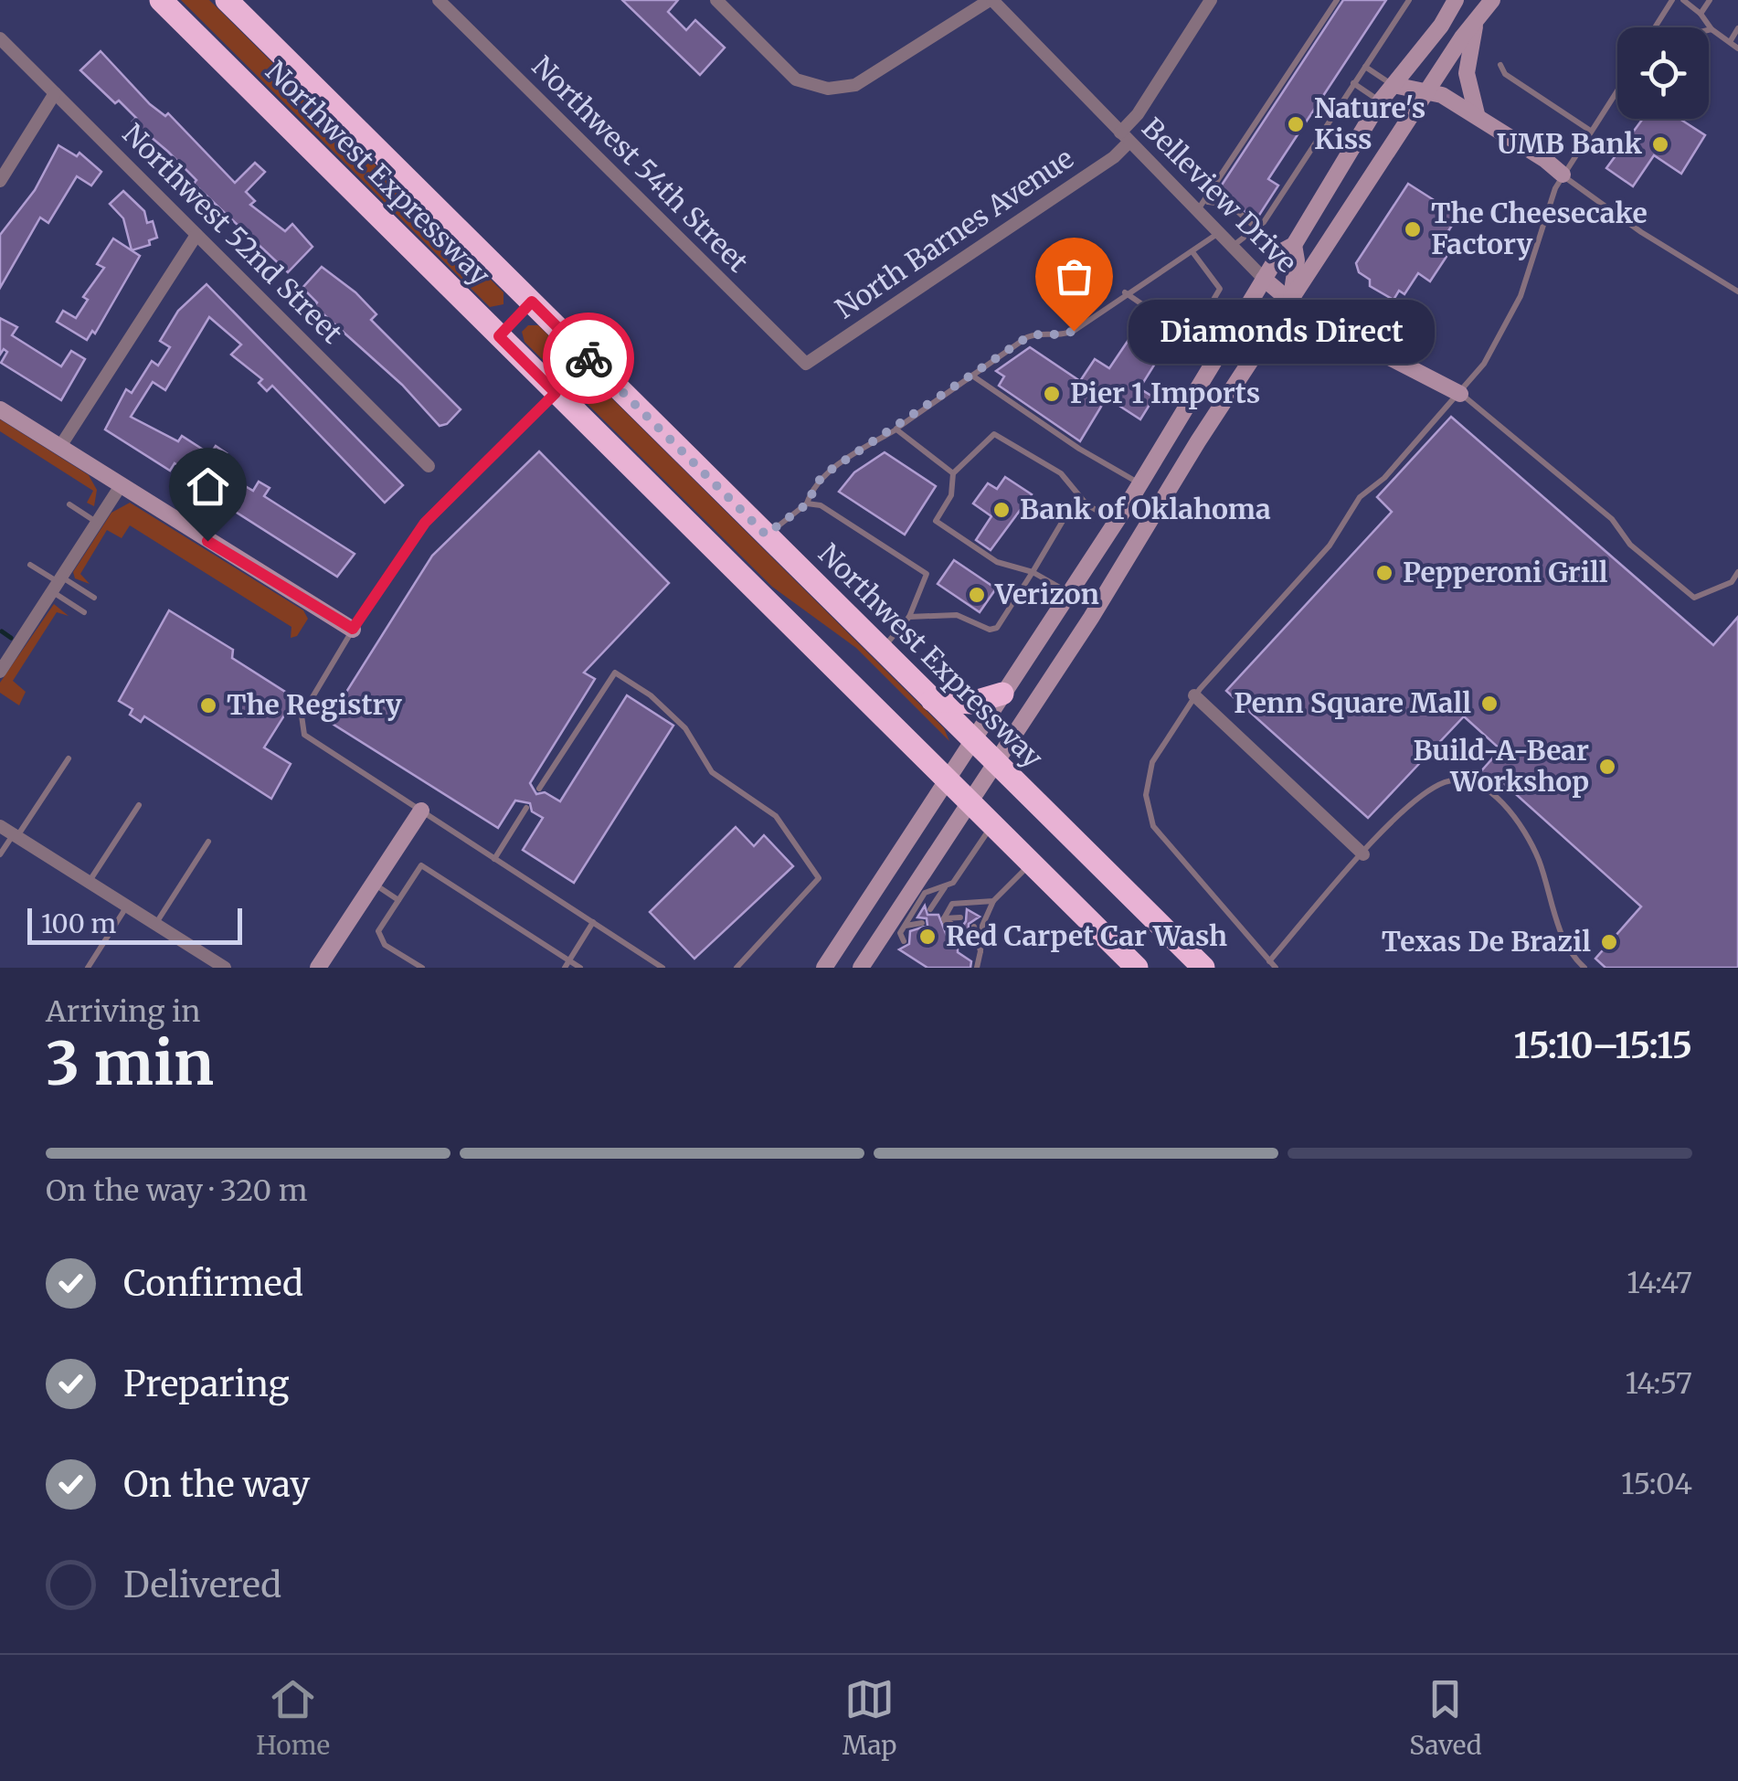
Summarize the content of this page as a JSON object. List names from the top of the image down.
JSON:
{
  "streets": {
    "highway": ["Northwest Expressway"],
    "main road": ["Belleview Drive"],
    "street": ["Northwest 54th Street", "Northwest 52nd Street", "North Barnes Avenue"]
  },
  "crossings": [
    ["Northwest 54th Street", "North Barnes Avenue"],
    ["Belleview Drive", "North Barnes Avenue"]
  ],
  "places": [
    "Nature's Kiss",
    "UMB Bank",
    "The Cheesecake Factory",
    "Diamonds Direct",
    "Pier 1 Imports",
    "Bank of Oklahoma",
    "Pepperoni Grill",
    "Verizon",
    "Penn Square Mall",
    "The Registry",
    "Build-A-Bear Workshop",
    "Red Carpet Car Wash",
    "Texas De Brazil"
  ],
  "scale_bar": "100 m",
  "page": {
    "bubble": "Diamonds Direct",
    "scale": "100 m",
    "heading": ["3 min", "Arriving in", "15:10–15:15"],
    "bar": "On the way · 320 m",
    "list": [
      ["Confirmed", "14:47"],
      ["Preparing", "14:57"],
      ["On the way", "15:04"],
      "Delivered"
    ],
    "tabs": ["Home", "Map", "Saved"]
  }
}
